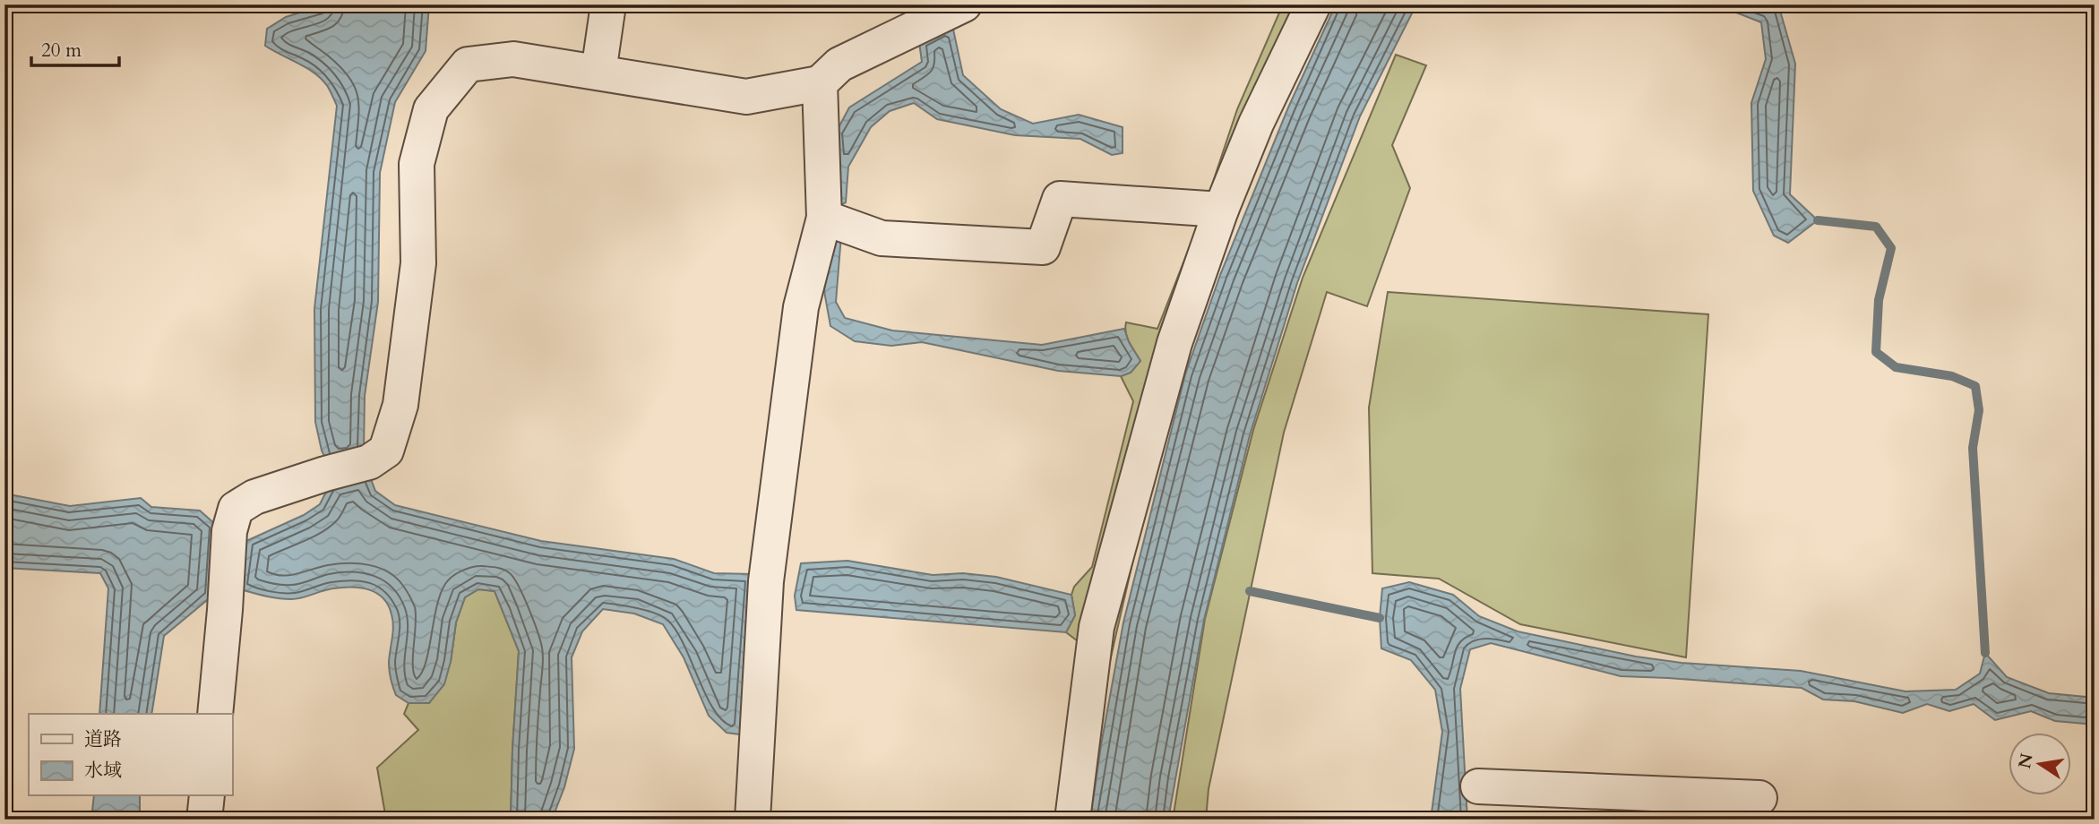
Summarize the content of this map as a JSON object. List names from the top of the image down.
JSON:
{
  "legend": ["道路", "水域"],
  "scale_bar": "20 m",
  "north": "left"
}
